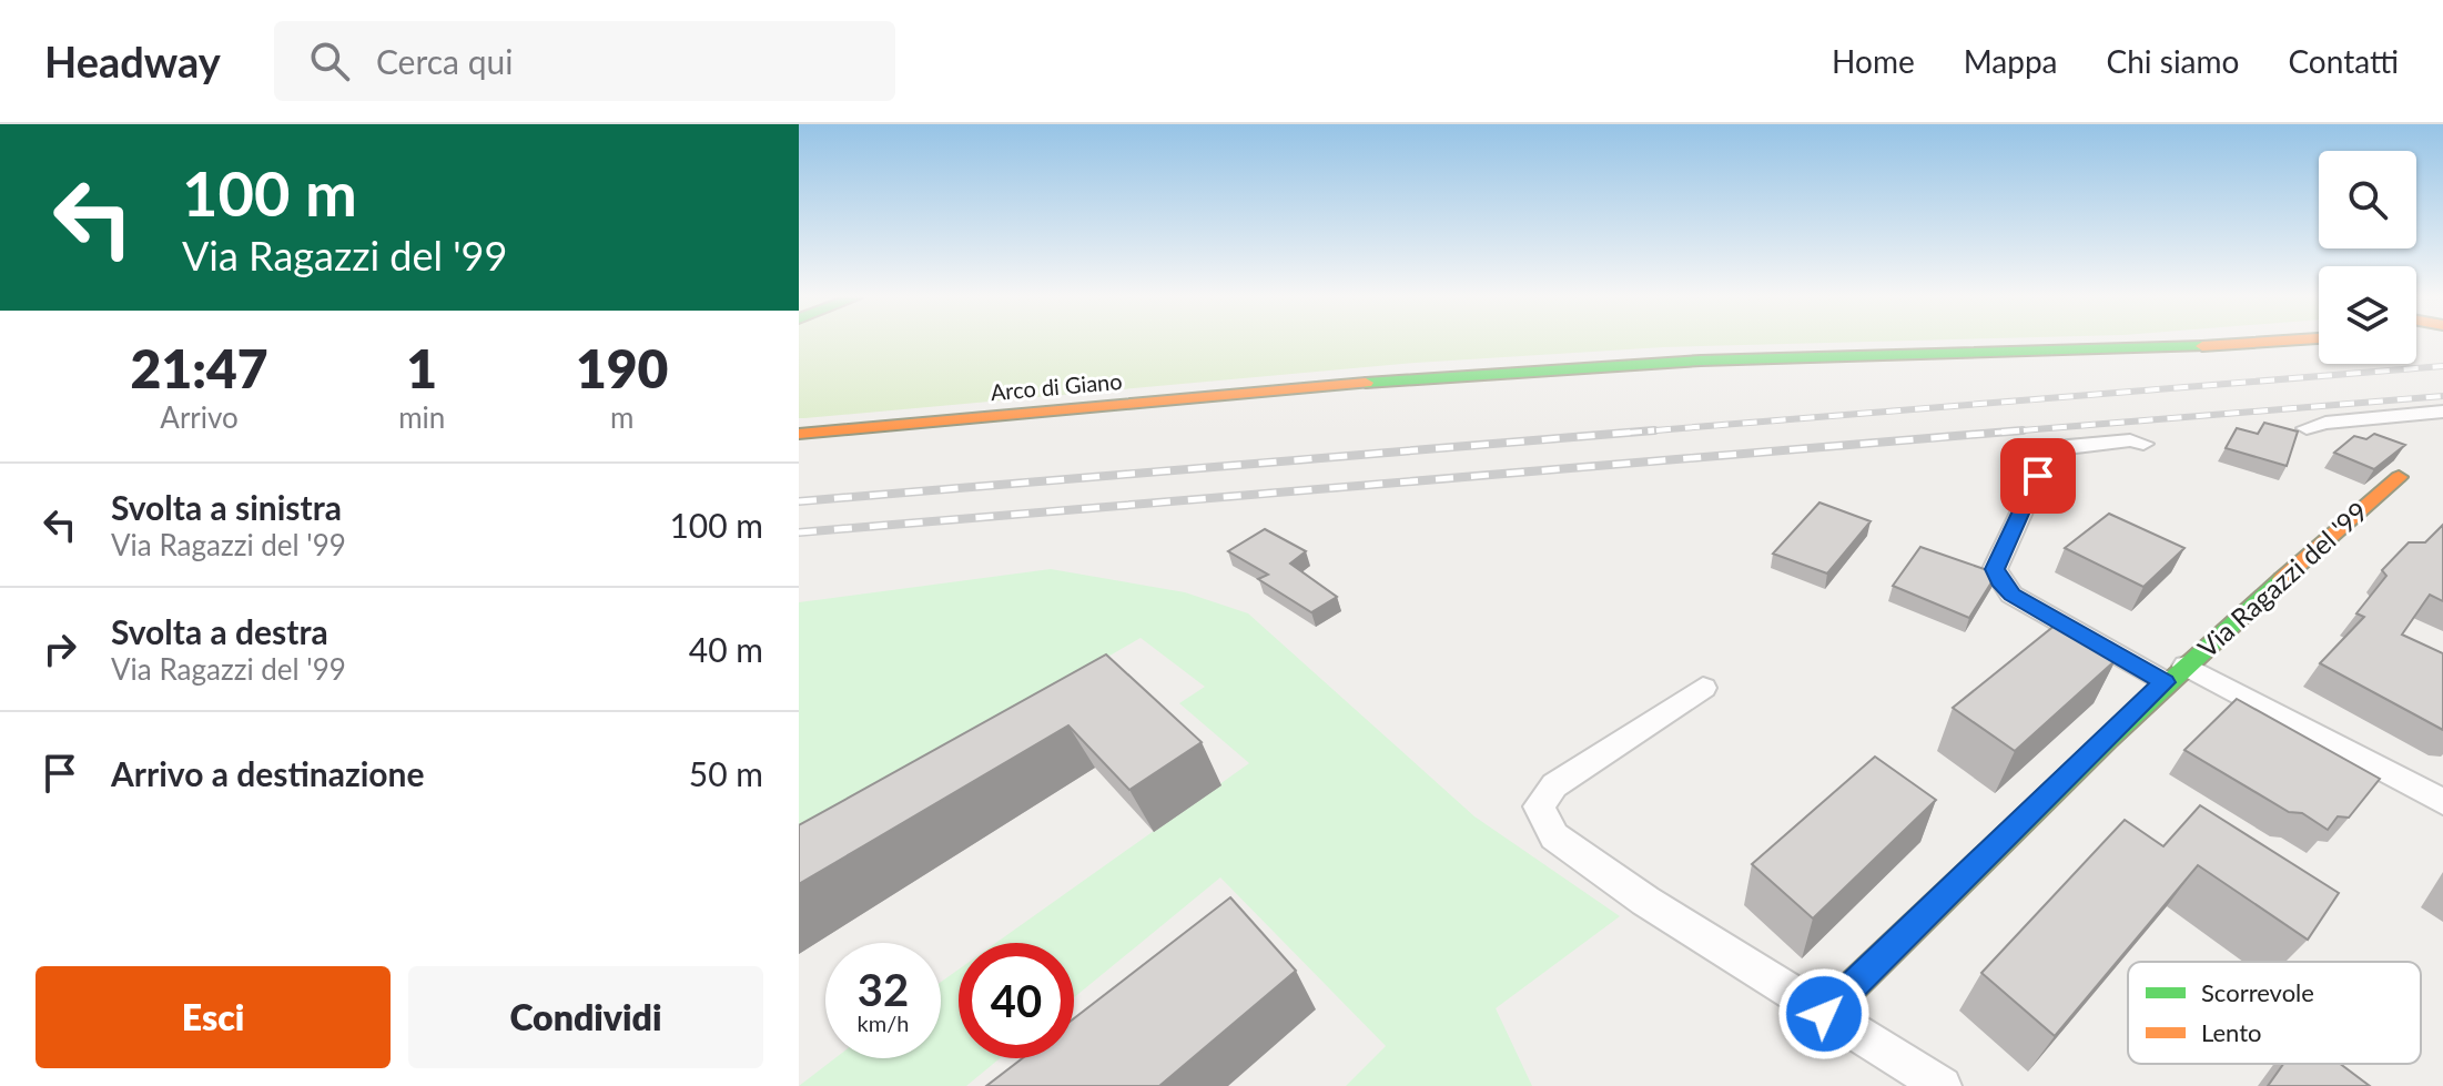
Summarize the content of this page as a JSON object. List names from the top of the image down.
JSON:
{
  "streets": {
    "main road": ["Arco di Giano", "Via Ragazzi del '99"]
  },
  "legend": ["Scorrevole", "Lento"],
  "page": {
    "header": "Headway",
    "search": "Cerca qui",
    "nav": [
      "Home",
      "Mappa",
      "Chi siamo",
      "Contatti"
    ],
    "turn": ["100 m", "Via Ragazzi del '99"],
    "eta": [
      "21:47",
      "Arrivo",
      "1",
      "min",
      "190",
      "m"
    ],
    "list": [
      {
        "name": "Svolta a sinistra",
        "note": "Via Ragazzi del '99",
        "value": "100 m"
      },
      {
        "name": "Svolta a destra",
        "note": "Via Ragazzi del '99",
        "value": "40 m"
      },
      {
        "name": "Arrivo a destinazione",
        "value": "50 m"
      }
    ],
    "speed": "32 km/h",
    "limit": "40",
    "buttons": ["Esci", "Condividi"]
  }
}
